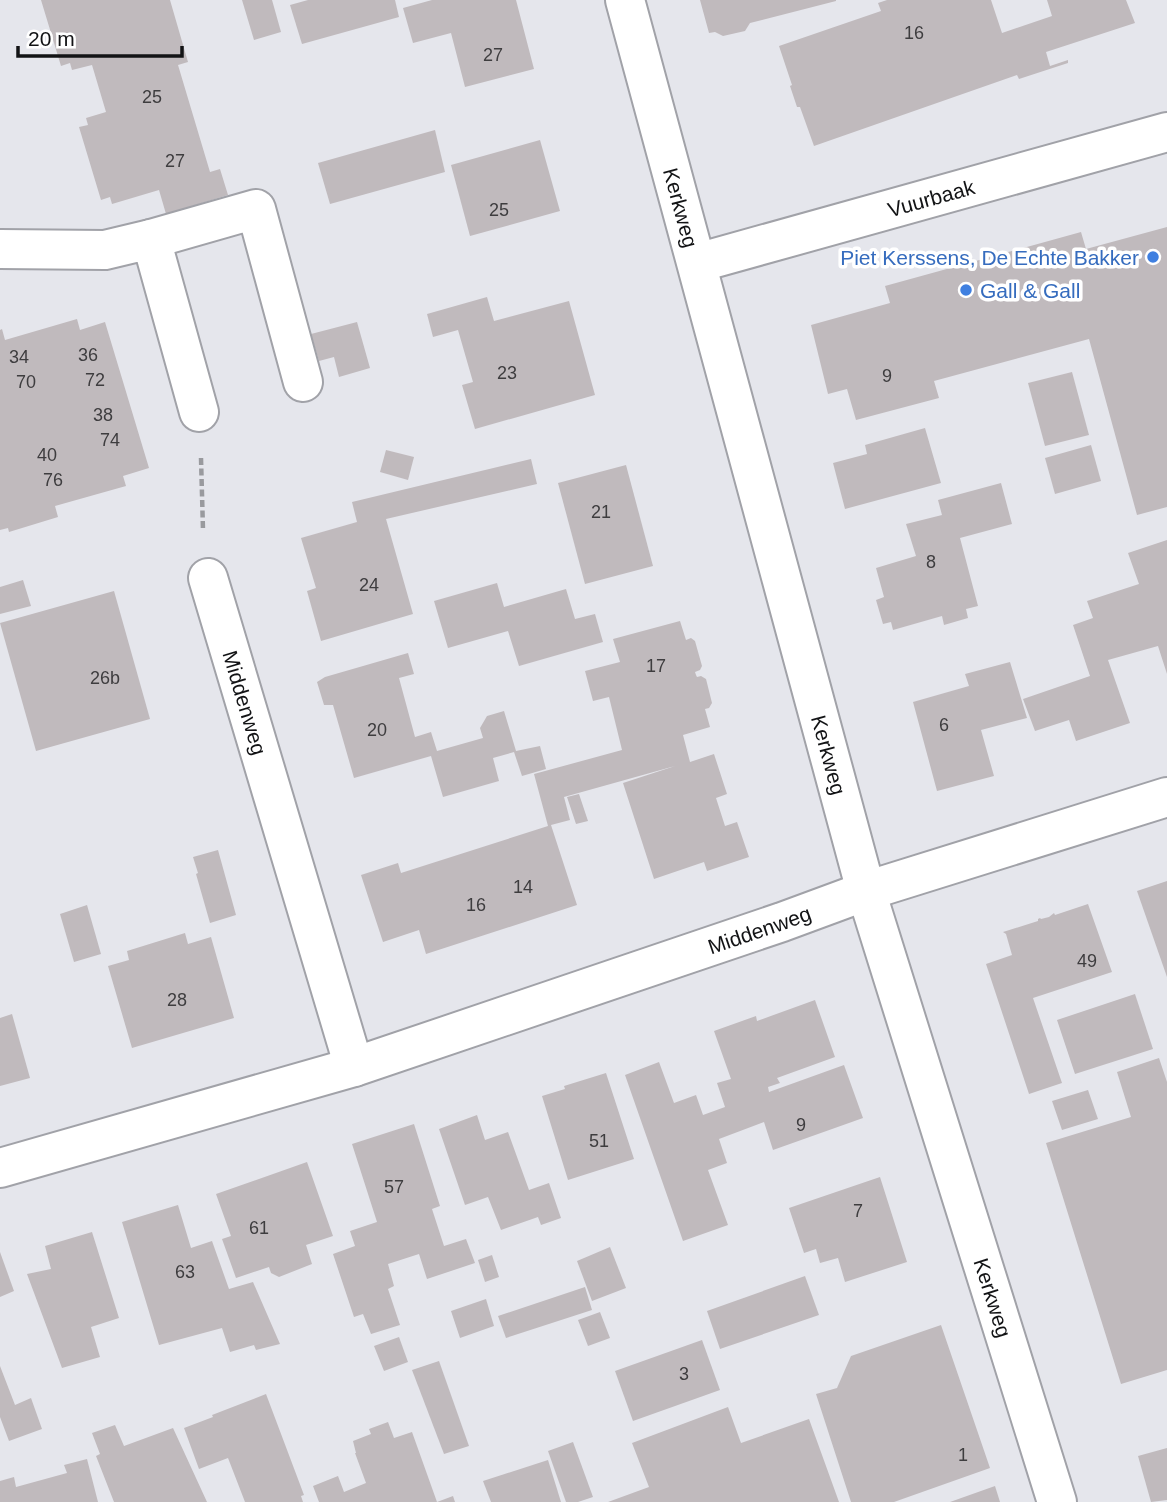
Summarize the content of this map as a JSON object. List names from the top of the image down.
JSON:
{
  "streets": {
    "street": ["Vuurbaak", "Kerkweg", "Middenweg"]
  },
  "crossings": [
    ["Vuurbaak", "Kerkweg"],
    ["Kerkweg", "Middenweg"]
  ],
  "places": ["Piet Kerssens, De Echte Bakker", "Gall & Gall"],
  "house_numbers": [
    "16",
    "27",
    "25",
    "27",
    "25",
    "36",
    "34",
    "23",
    "9",
    "72",
    "70",
    "38",
    "74",
    "40",
    "76",
    "21",
    "8",
    "24",
    "17",
    "26b",
    "6",
    "20",
    "14",
    "16",
    "49",
    "28",
    "9",
    "51",
    "57",
    "7",
    "61",
    "63",
    "3",
    "1"
  ],
  "scale_bar": "20 m"
}
